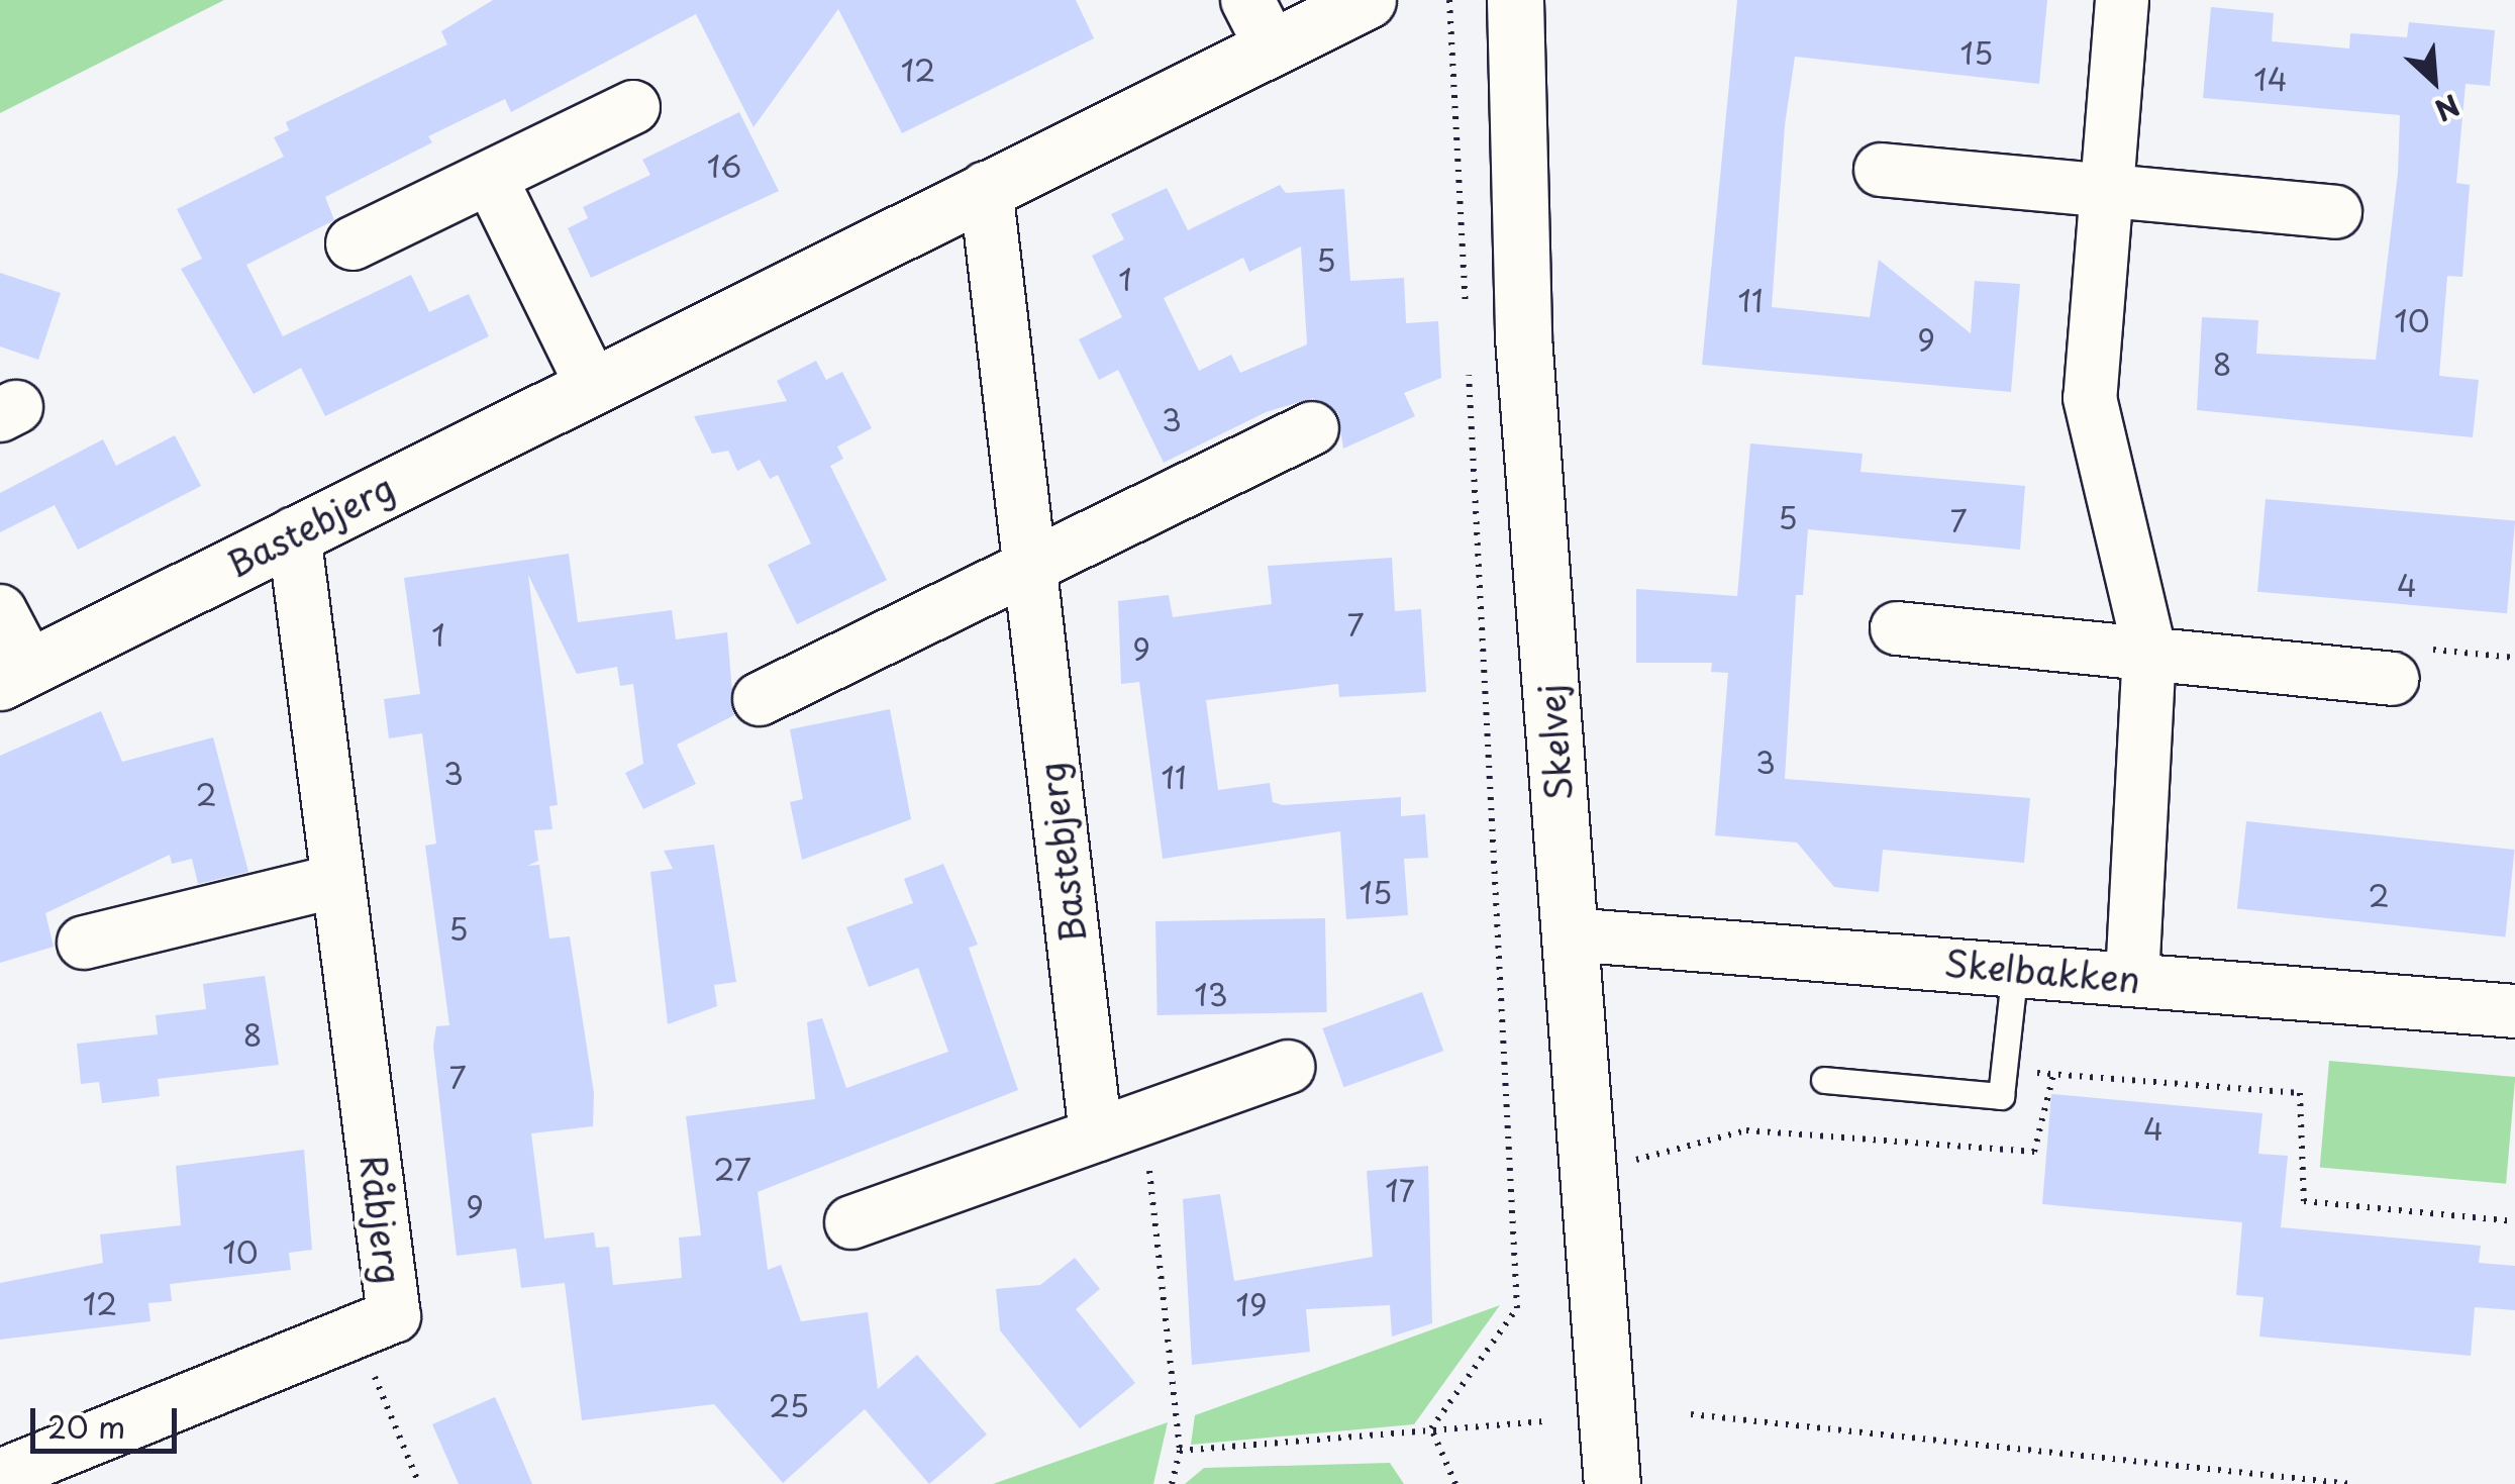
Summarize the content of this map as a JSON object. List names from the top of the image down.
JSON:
{
  "streets": {
    "street": [
      "Bastebjerg",
      "Skelvej",
      "Skelbakken",
      "Råbjerg"
    ]
  },
  "crossings": [
    ["Bastebjerg", "Råbjerg"],
    ["Skelvej", "Skelbakken"]
  ],
  "house_numbers": [
    "15",
    "12",
    "14",
    "16",
    "5",
    "1",
    "11",
    "10",
    "9",
    "8",
    "3",
    "5",
    "7",
    "4",
    "7",
    "1",
    "9",
    "3",
    "3",
    "11",
    "2",
    "15",
    "2",
    "5",
    "13",
    "8",
    "7",
    "4",
    "27",
    "17",
    "9",
    "10",
    "12",
    "19",
    "25"
  ],
  "scale_bar": "20 m",
  "north": "bottom right"
}
